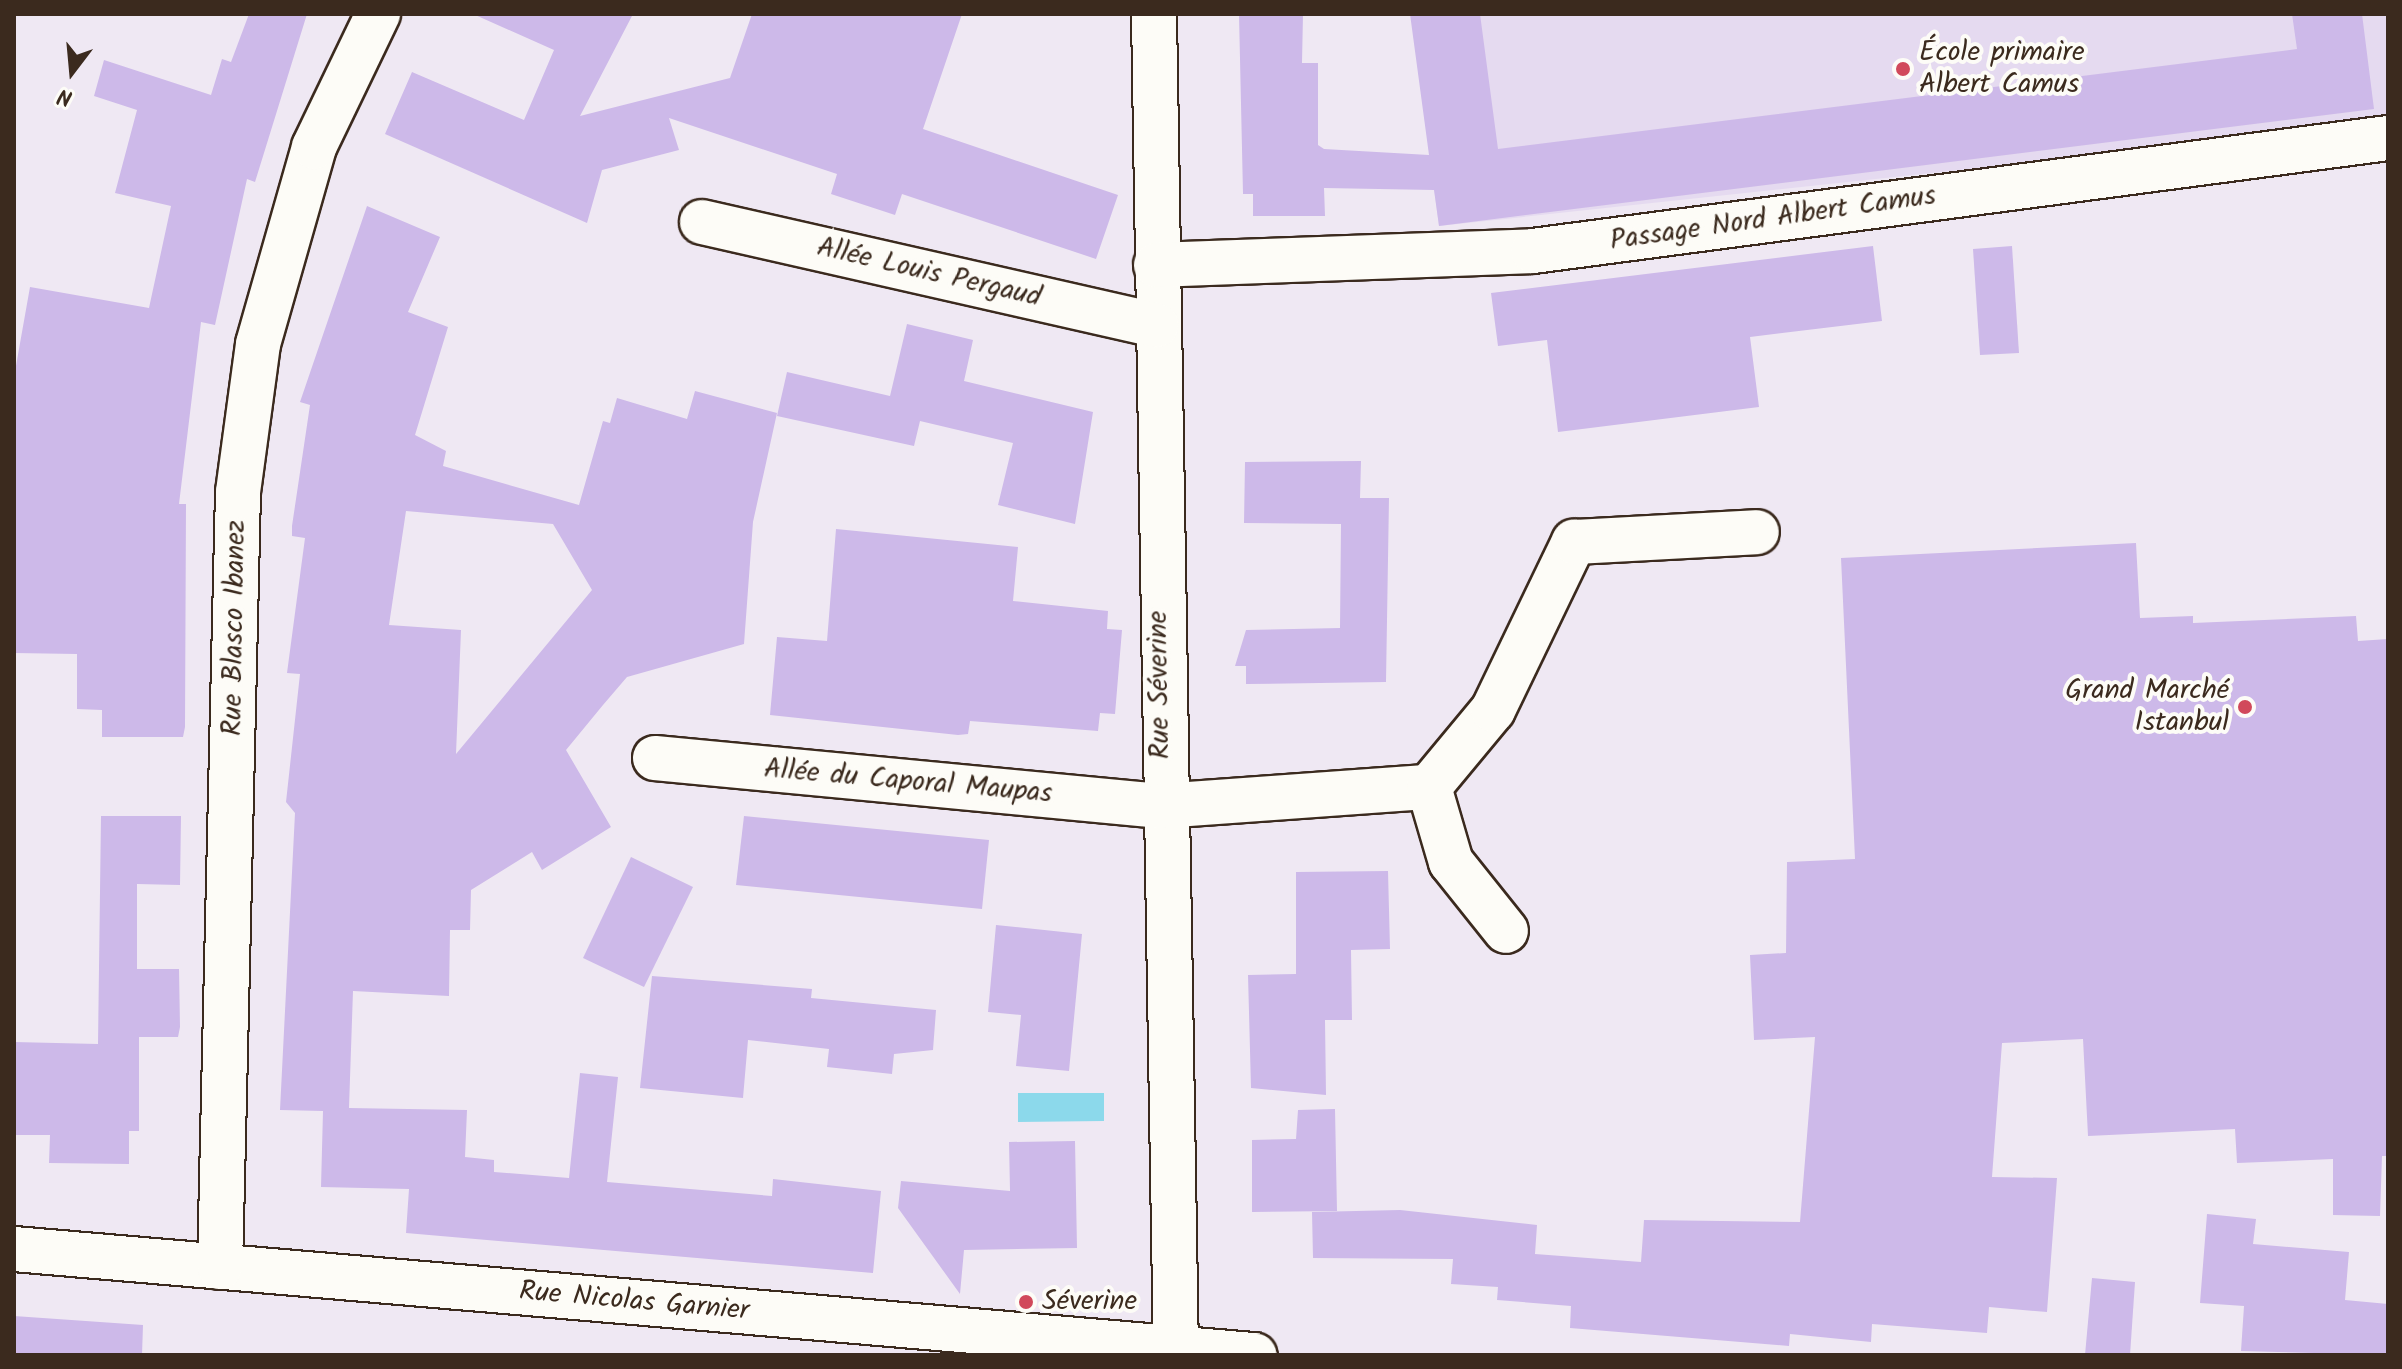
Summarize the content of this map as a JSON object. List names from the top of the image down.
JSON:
{
  "streets": {
    "street": [
      "Passage Nord Albert Camus",
      "Allée Louis Pergaud",
      "Rue Blasco Ibanez",
      "Rue Séverine",
      "Allée du Caporal Maupas",
      "Rue Nicolas Garnier"
    ]
  },
  "crossings": [
    ["Passage Nord Albert Camus", "Rue Séverine"],
    ["Allée Louis Pergaud", "Rue Séverine"],
    ["Rue Blasco Ibanez", "Rue Nicolas Garnier"],
    ["Rue Séverine", "Allée du Caporal Maupas"],
    ["Rue Séverine", "Rue Nicolas Garnier"]
  ],
  "places": ["École primaire Albert Camus", "Grand Marché Istanbul", "Séverine"],
  "north": "bottom"
}
